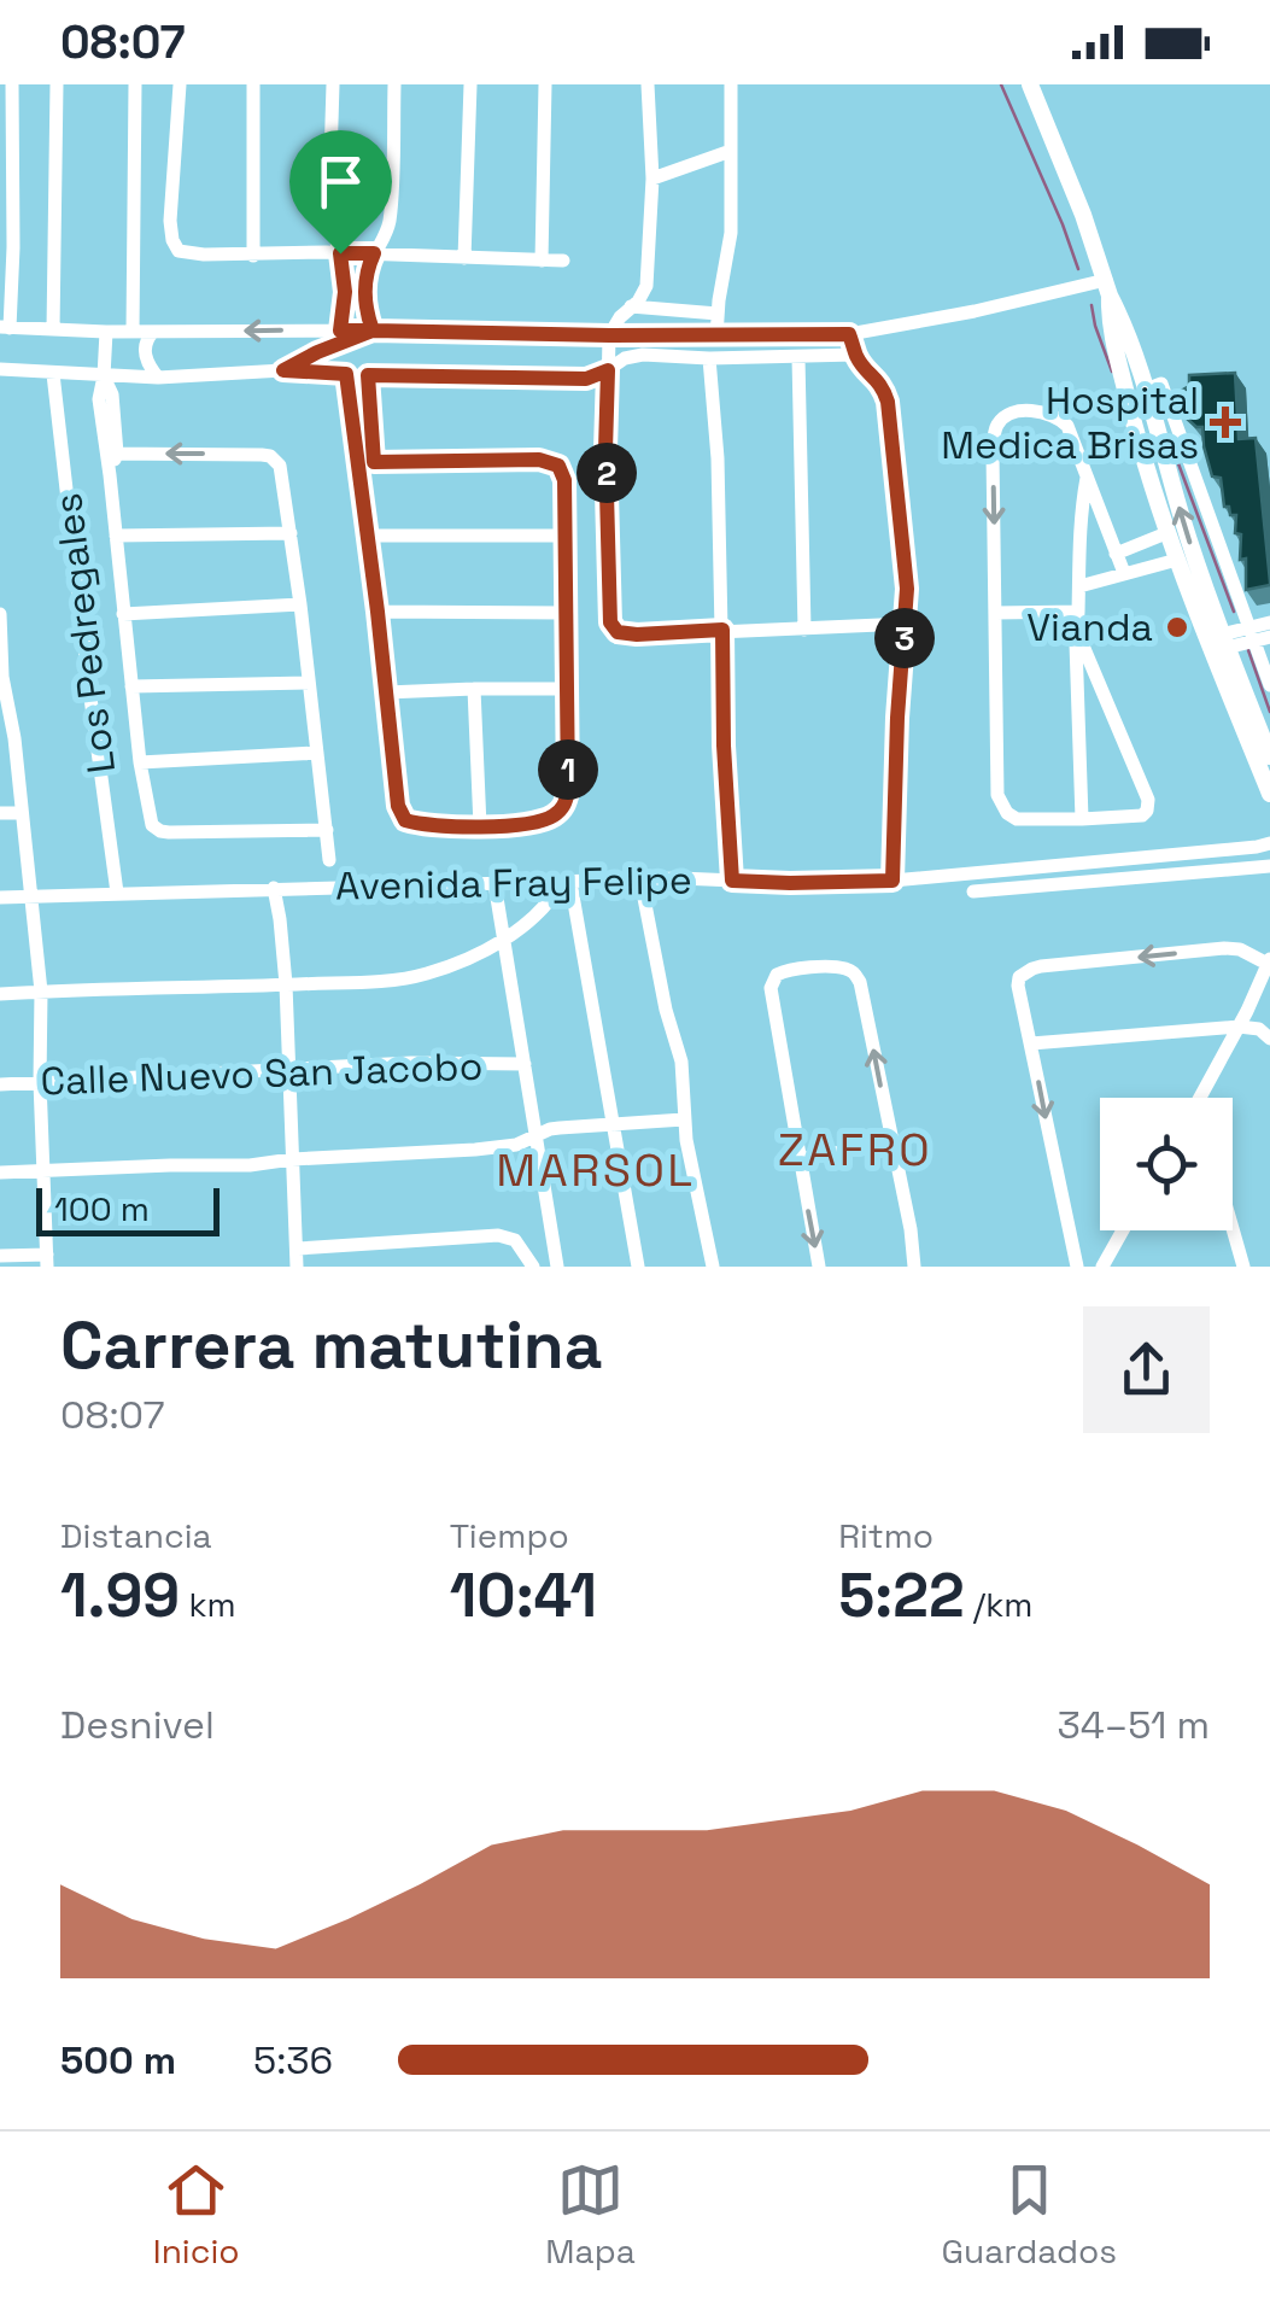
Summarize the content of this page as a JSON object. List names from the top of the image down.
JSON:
{
  "streets": {
    "street": ["Los Pedregales", "Avenida Fray Felipe", "Calle Nuevo San Jacobo"]
  },
  "crossings": [
    ["Los Pedregales", "Avenida Fray Felipe"]
  ],
  "districts": ["ZAFRO", "MARSOL"],
  "places": {
    "health": ["Hospital Medica Brisas"],
    "other": ["Vianda"]
  },
  "scale_bar": "100 m",
  "page": {
    "status": "08:07",
    "pins": ["2", "3", "1"],
    "scale": "100 m",
    "heading": ["Carrera matutina", "08:07"],
    "stats": [
      ["Distancia", "1.99 km"],
      ["Tiempo", "10:41"],
      ["Ritmo", "5:22 /km"]
    ],
    "chart": ["Desnivel", "34–51 m"],
    "list": [
      {
        "name": "500 m",
        "note": "5:36"
      }
    ],
    "tabs": ["Inicio", "Mapa", "Guardados"]
  }
}
